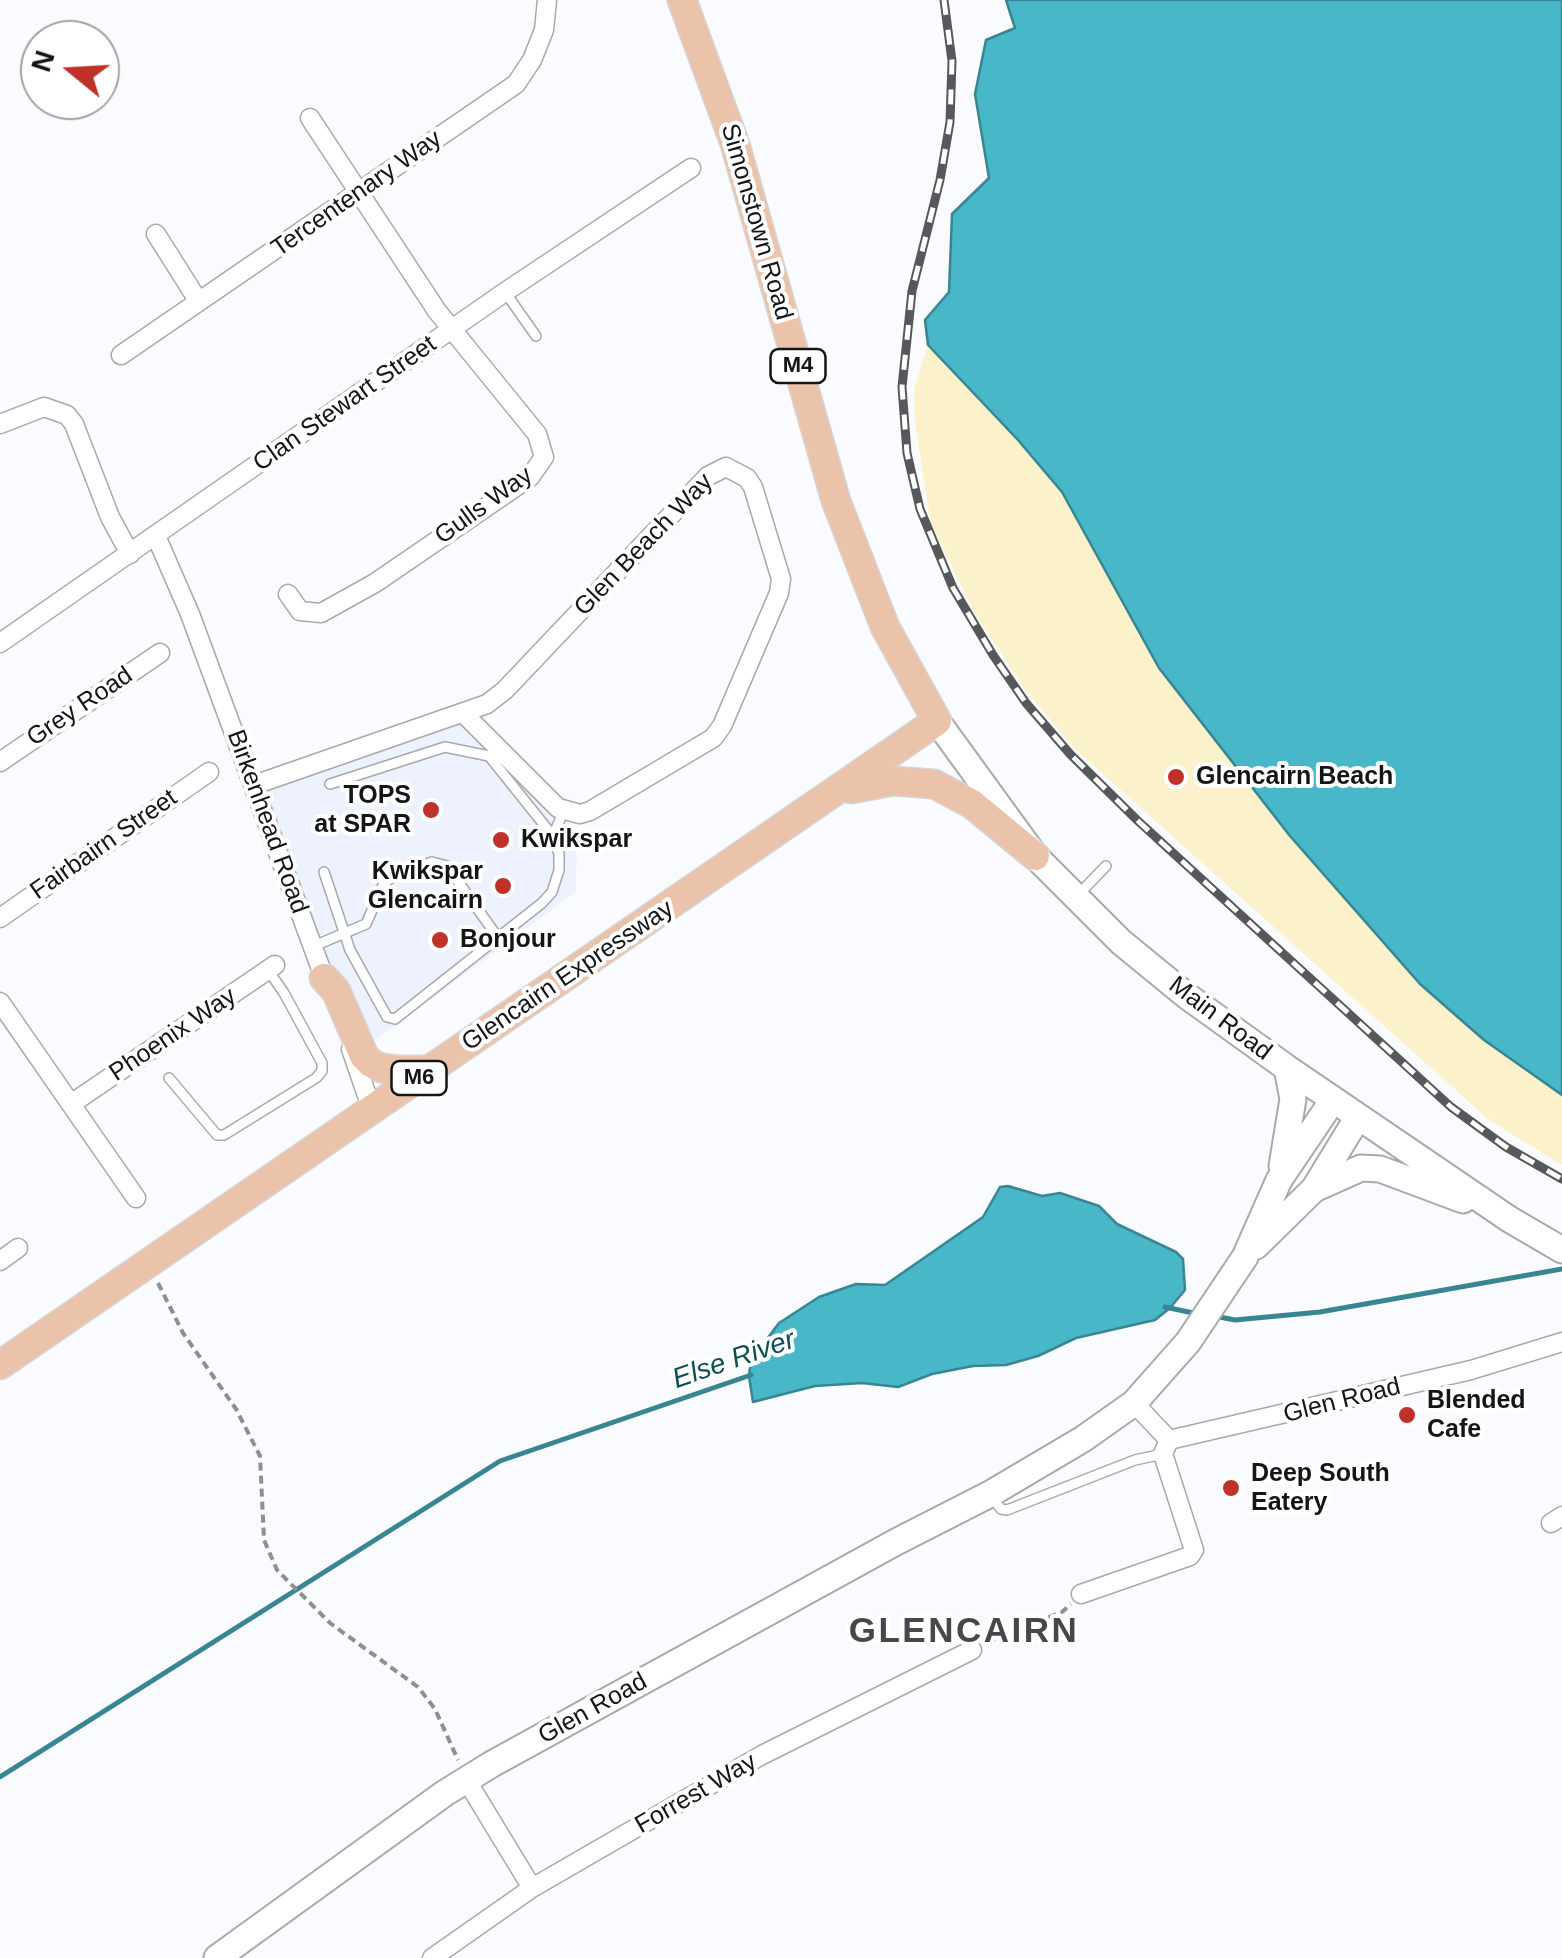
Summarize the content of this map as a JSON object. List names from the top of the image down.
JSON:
{
  "streets": {
    "main road": [
      "Simonstown Road",
      "M4",
      "Glencairn Expressway",
      "M6"
    ],
    "street": [
      "Tercentenary Way",
      "Clan Stewart Street",
      "Gulls Way",
      "Glen Beach Way",
      "Grey Road",
      "Birkenhead Road",
      "Fairbairn Street",
      "Main Road",
      "Phoenix Way",
      "Glen Road",
      "Forrest Way"
    ]
  },
  "crossings": [
    ["Simonstown Road", "Glencairn Expressway"],
    ["Simonstown Road", "Main Road"],
    ["Clan Stewart Street", "Gulls Way"],
    ["Clan Stewart Street", "Birkenhead Road"],
    ["Glen Beach Way", "Birkenhead Road"],
    ["Birkenhead Road", "Glencairn Expressway"],
    ["Glencairn Expressway", "Main Road"],
    ["Main Road", "Glen Road"]
  ],
  "districts": ["GLENCAIRN"],
  "water": ["Else River"],
  "places": [
    "Glencairn Beach",
    "TOPS at SPAR",
    "Kwikspar",
    "Kwikspar Glencairn",
    "Bonjour",
    "Blended Cafe",
    "Deep South Eatery"
  ],
  "north": "left"
}
